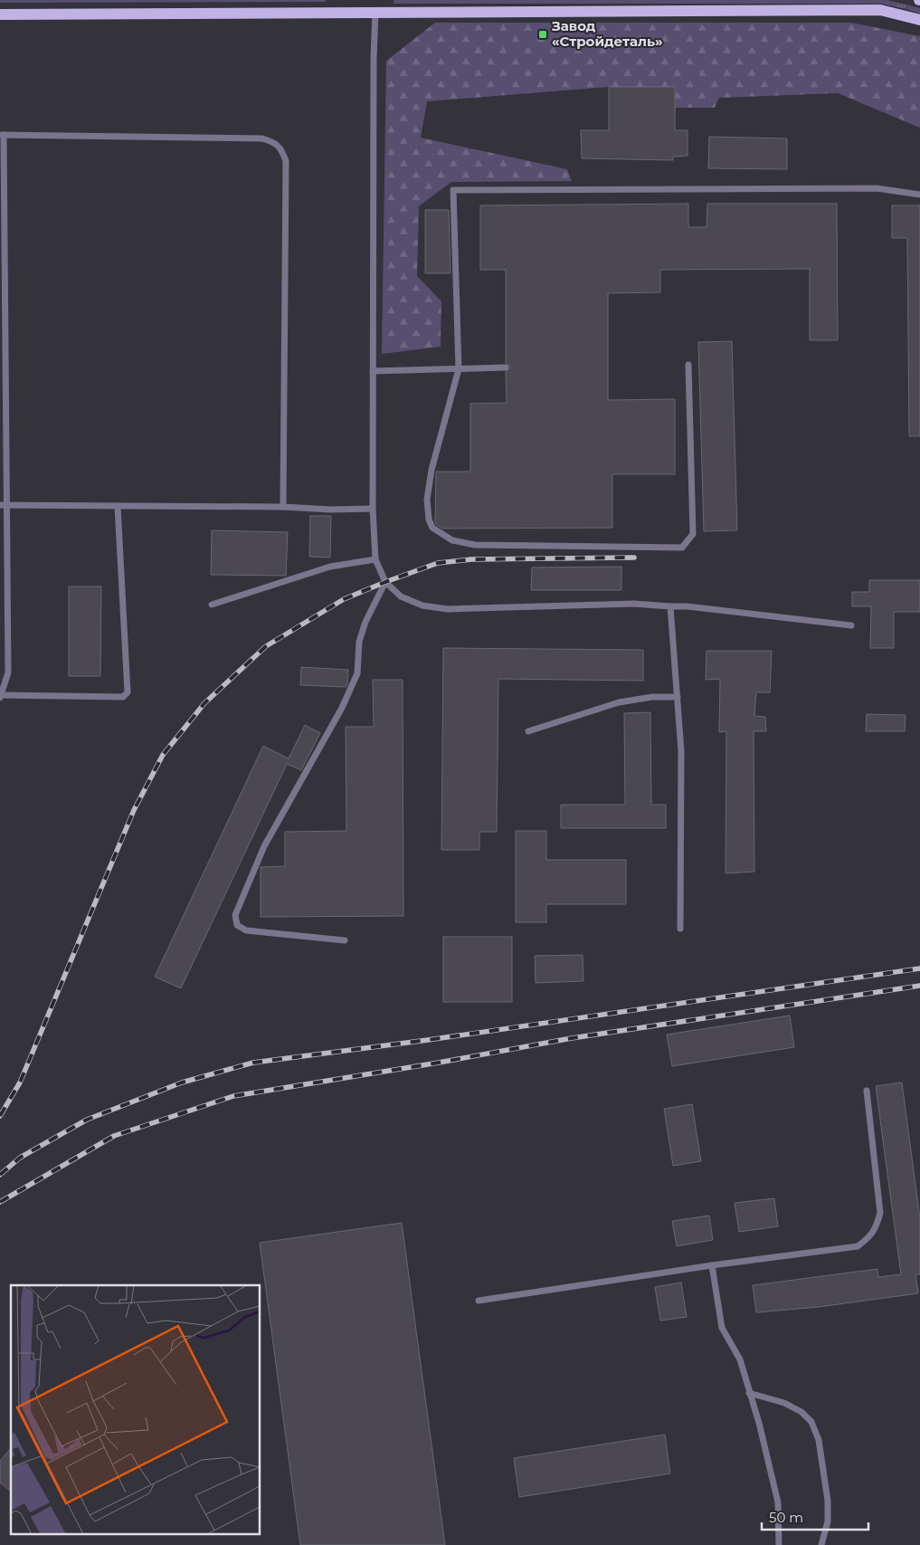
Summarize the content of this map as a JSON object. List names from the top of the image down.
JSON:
{
  "places": {
    "transit": ["Завод «Стройдеталь»"]
  },
  "scale_bar": "50 m"
}
